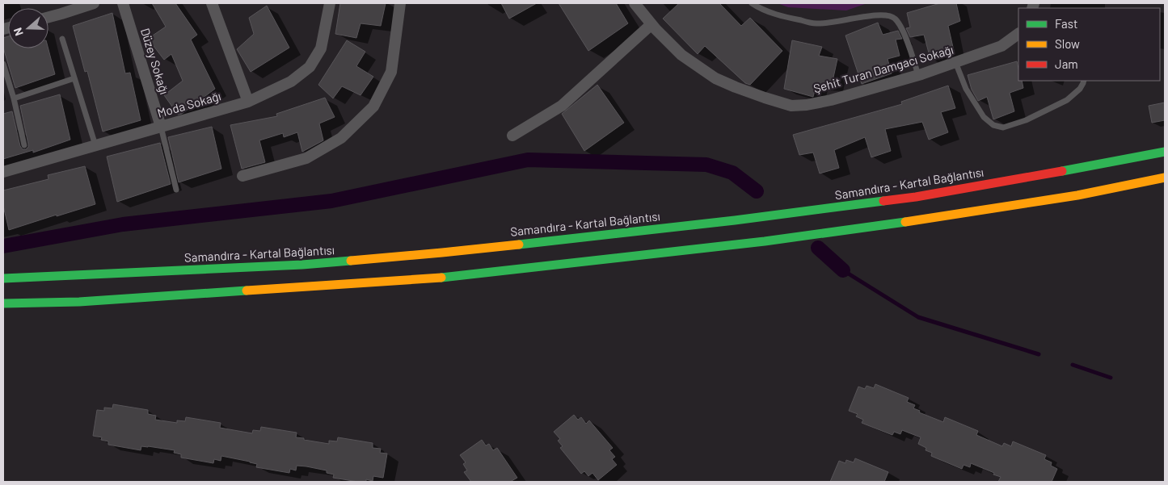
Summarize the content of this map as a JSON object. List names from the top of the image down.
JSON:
{
  "streets": {
    "highway": ["Samandıra - Kartal Bağlantısı"],
    "street": ["Düzey Sokağı", "Şehit Turan Damgacı Sokağı", "Moda Sokağı"]
  },
  "crossings": [
    ["Düzey Sokağı", "Moda Sokağı"]
  ],
  "legend": ["Fast", "Slow", "Jam"],
  "north": "left"
}
